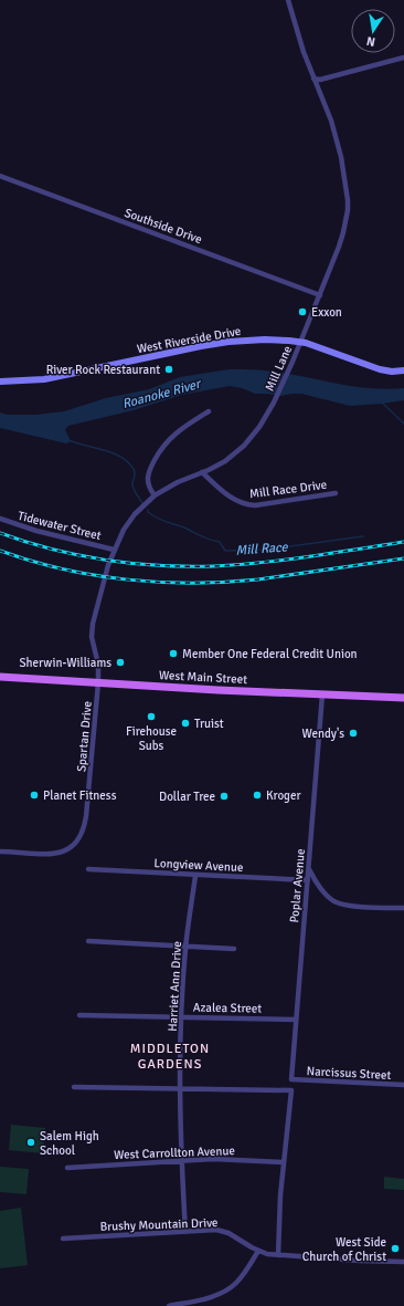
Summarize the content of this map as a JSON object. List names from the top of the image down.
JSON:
{
  "streets": {
    "main road": ["West Main Street"],
    "street": [
      "Southside Drive",
      "West Riverside Drive",
      "Mill Lane",
      "Mill Race Drive",
      "Tidewater Street",
      "Spartan Drive",
      "Longview Avenue",
      "Poplar Avenue",
      "Harriet Ann Drive",
      "Azalea Street",
      "Narcissus Street",
      "West Carrollton Avenue",
      "Brushy Mountain Drive"
    ]
  },
  "crossings": [
    ["Southside Drive", "Mill Lane"],
    ["West Riverside Drive", "Mill Lane"],
    ["Mill Lane", "Mill Race Drive"],
    ["Mill Lane", "Tidewater Street"],
    ["Mill Lane", "West Main Street"],
    ["Mill Lane", "Spartan Drive"],
    ["West Main Street", "Spartan Drive"],
    ["West Main Street", "Poplar Avenue"],
    ["Longview Avenue", "Poplar Avenue"],
    ["Longview Avenue", "Harriet Ann Drive"],
    ["Poplar Avenue", "Azalea Street"],
    ["Poplar Avenue", "Narcissus Street"],
    ["Harriet Ann Drive", "Azalea Street"],
    ["Harriet Ann Drive", "West Carrollton Avenue"],
    ["Harriet Ann Drive", "Brushy Mountain Drive"]
  ],
  "districts": ["MIDDLETON GARDENS"],
  "water": ["Roanoke River", "Mill Race"],
  "places": [
    "Exxon",
    "River Rock Restaurant",
    "Member One Federal Credit Union",
    "Sherwin-Williams",
    "Firehouse Subs",
    "Truist",
    "Wendy's",
    "Planet Fitness",
    "Kroger",
    "Dollar Tree",
    "Salem High School",
    "West Side Church of Christ"
  ],
  "north": "bottom"
}
